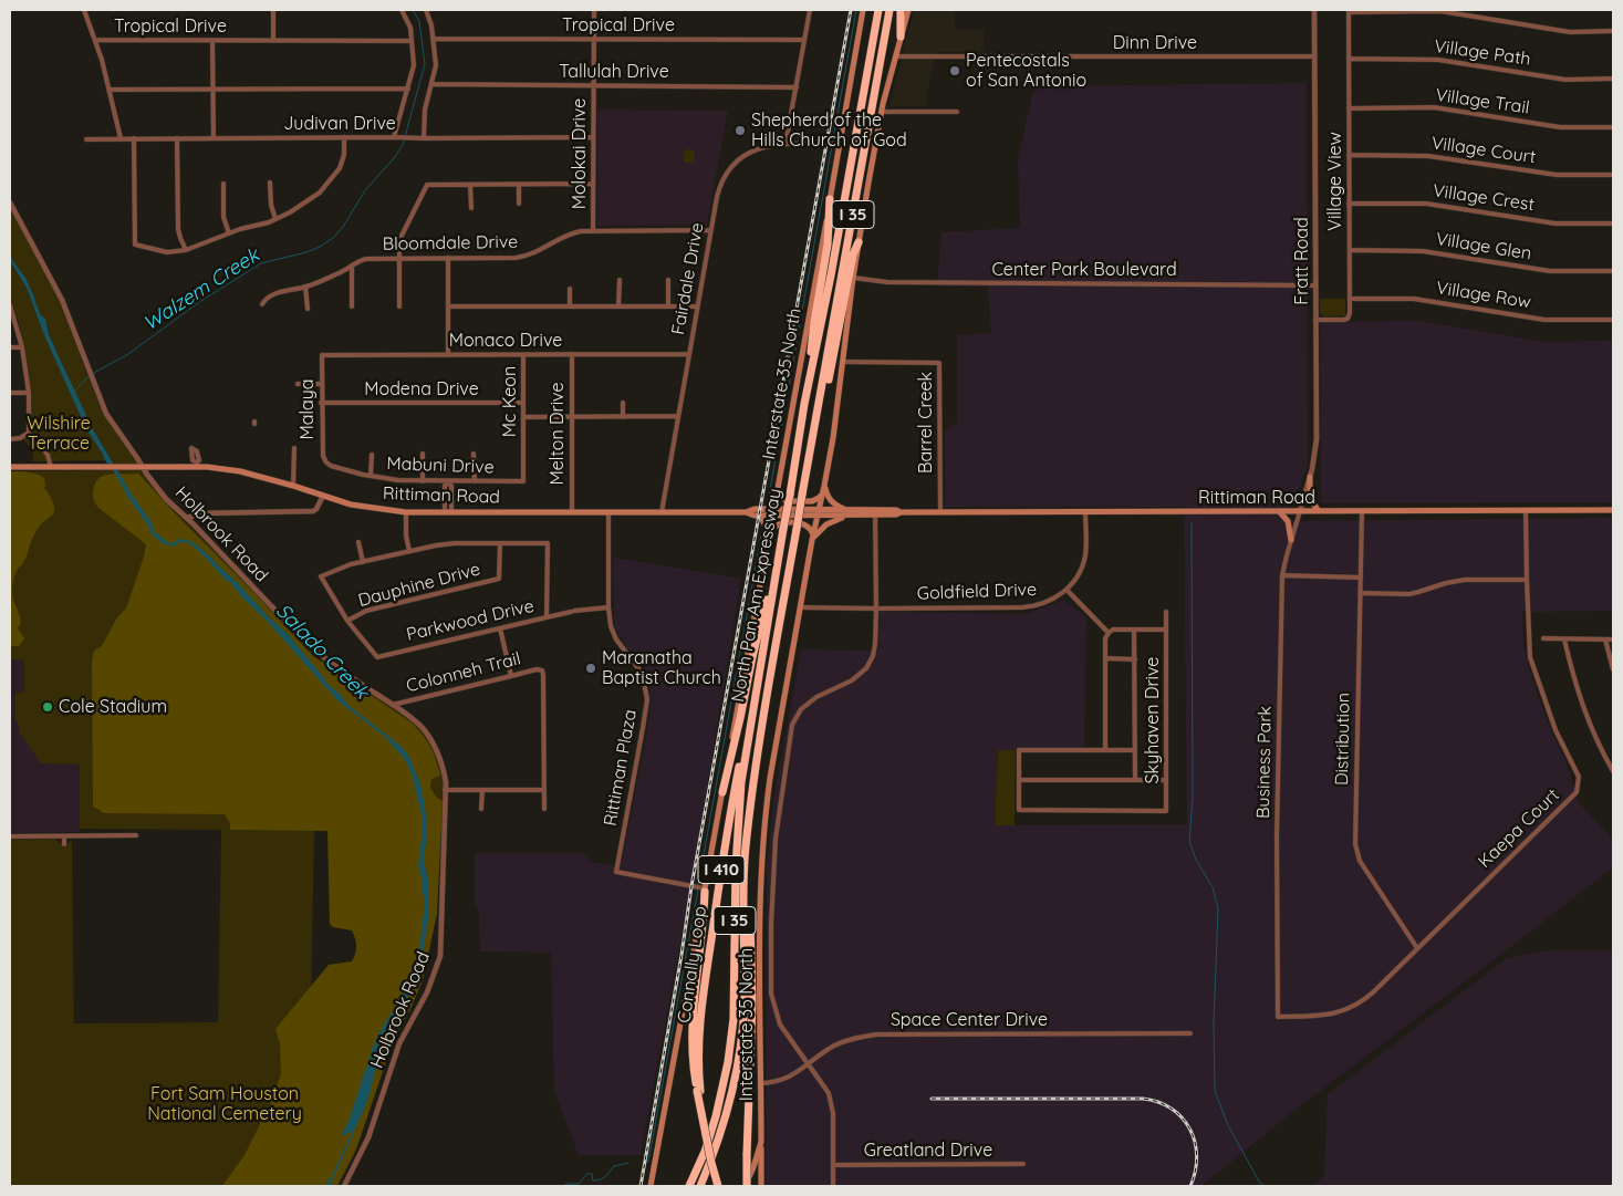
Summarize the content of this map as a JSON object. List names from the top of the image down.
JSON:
{
  "streets": {
    "highway": [
      "I 35",
      "North Pan Am Expressway",
      "I 410",
      "Connally Loop"
    ],
    "main road": ["Interstate 35 North", "Rittiman Road"],
    "street": [
      "Tropical Drive",
      "Dinn Drive",
      "Village Path",
      "Tallulah Drive",
      "Village Trail",
      "Judivan Drive",
      "Village Court",
      "Molokai Drive",
      "Village View",
      "Village Crest",
      "Bloomdale Drive",
      "Village Glen",
      "Fratt Road",
      "Center Park Boulevard",
      "Fairdale Drive",
      "Village Row",
      "Monaco Drive",
      "Modena Drive",
      "Mc Keon",
      "Malaya",
      "Barrel Creek",
      "Melton Drive",
      "Mabuni Drive",
      "Holbrook Road",
      "Dauphine Drive",
      "Goldfield Drive",
      "Parkwood Drive",
      "Colonneh Trail",
      "Skyhaven Drive",
      "Distribution",
      "Business Park",
      "Rittiman Plaza",
      "Kaepa Court",
      "Space Center Drive",
      "Greatland Drive"
    ]
  },
  "crossings": [
    ["Tropical Drive", "Molokai Drive"],
    ["Dinn Drive", "Fratt Road"],
    ["Dinn Drive", "Interstate 35 North"],
    ["Village Path", "Village View"],
    ["Tallulah Drive", "Molokai Drive"],
    ["Village Trail", "Village View"],
    ["Judivan Drive", "Molokai Drive"],
    ["Village Court", "Village View"],
    ["Molokai Drive", "Bloomdale Drive"],
    ["Village View", "Village Crest"],
    ["Village View", "Village Glen"],
    ["Village View", "Fratt Road"],
    ["Village View", "Village Row"],
    ["Bloomdale Drive", "Fairdale Drive"],
    ["Fratt Road", "Center Park Boulevard"],
    ["Fratt Road", "Rittiman Road"],
    ["Fratt Road", "Business Park"],
    ["Center Park Boulevard", "Interstate 35 North"],
    ["Fairdale Drive", "Monaco Drive"],
    ["Fairdale Drive", "Interstate 35 North"],
    ["Fairdale Drive", "Rittiman Road"],
    ["Monaco Drive", "Mc Keon"],
    ["Monaco Drive", "Malaya"],
    ["Monaco Drive", "Melton Drive"],
    ["Interstate 35 North", "Barrel Creek"],
    ["Interstate 35 North", "Rittiman Road"],
    ["Interstate 35 North", "Goldfield Drive"],
    ["Interstate 35 North", "Rittiman Plaza"],
    ["Interstate 35 North", "I 410"],
    ["Interstate 35 North", "Space Center Drive"],
    ["Modena Drive", "Mc Keon"],
    ["Modena Drive", "Malaya"],
    ["Mc Keon", "Mabuni Drive"],
    ["Malaya", "Mabuni Drive"],
    ["Barrel Creek", "Rittiman Road"],
    ["Melton Drive", "Rittiman Road"],
    ["Rittiman Road", "Goldfield Drive"],
    ["Rittiman Road", "Distribution"],
    ["Rittiman Road", "Business Park"],
    ["Rittiman Road", "Rittiman Plaza"],
    ["Rittiman Road", "Kaepa Court"],
    ["Holbrook Road", "Colonneh Trail"],
    ["Dauphine Drive", "Parkwood Drive"],
    ["North Pan Am Expressway", "I 410"],
    ["North Pan Am Expressway", "Connally Loop"],
    ["Parkwood Drive", "Rittiman Plaza"],
    ["Distribution", "Kaepa Court"],
    ["Business Park", "Kaepa Court"]
  ],
  "water": ["Walzem Creek", "Salado Creek"],
  "parks": ["Wilshire Terrace", "Fort Sam Houston National Cemetery"],
  "places": [
    "Pentecostals of San Antonio",
    "Shepherd of the Hills Church of God",
    "Maranatha Baptist Church",
    "Cole Stadium"
  ]
}
